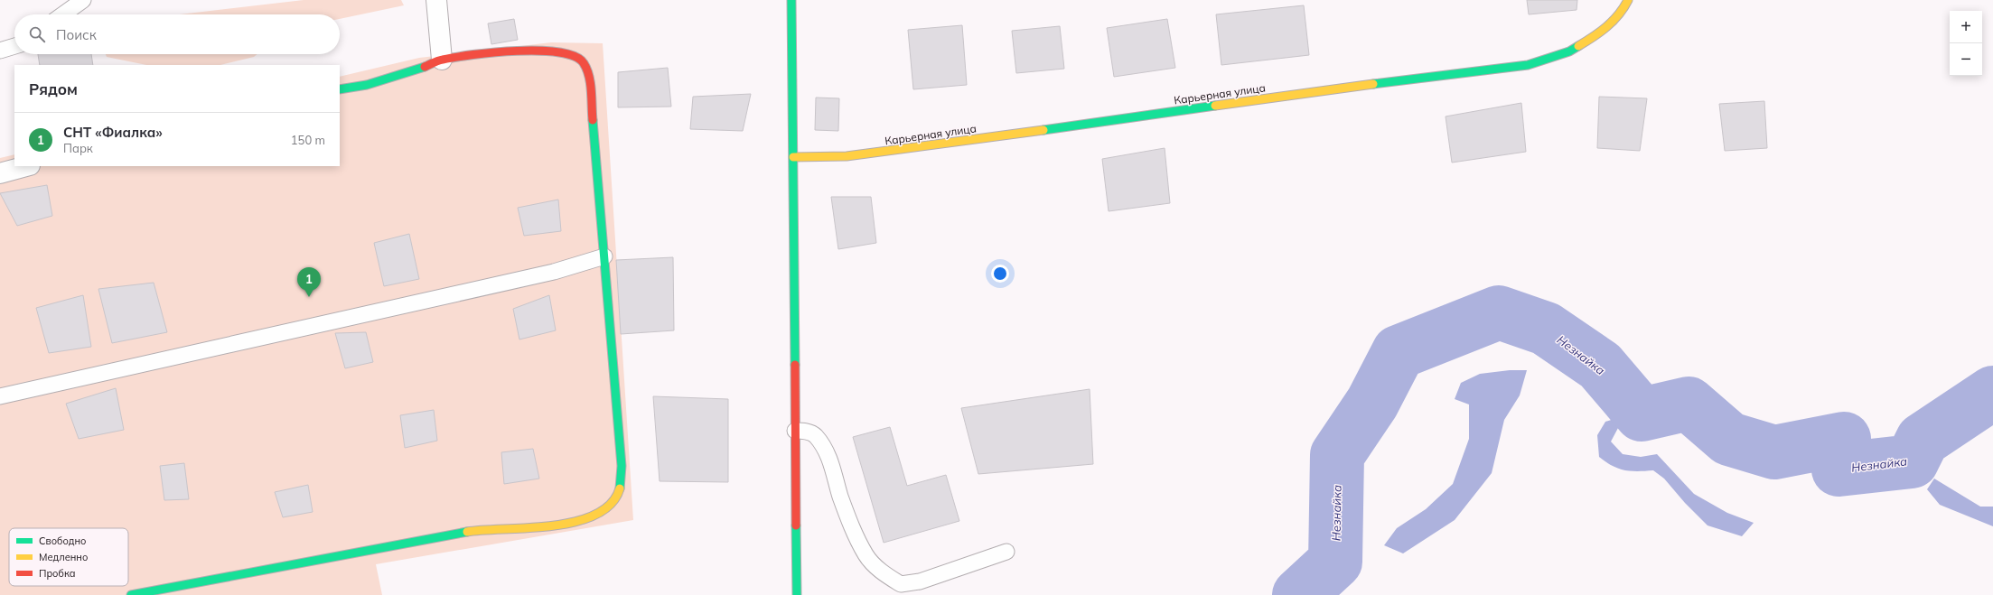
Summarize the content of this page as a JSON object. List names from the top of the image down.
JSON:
{
  "streets": {
    "street": ["Карьерная улица"]
  },
  "water": ["Незнайка"],
  "legend": ["Свободно", "Медленно", "Пробка"],
  "page": {
    "map_buttons": ["+", "−"],
    "search": "Поиск",
    "heading": "Рядом",
    "list": [
      {
        "mark": "1",
        "name": "СНТ «Фиалка»",
        "note": "Парк",
        "value": "150 m"
      }
    ],
    "pins": "1"
  }
}
